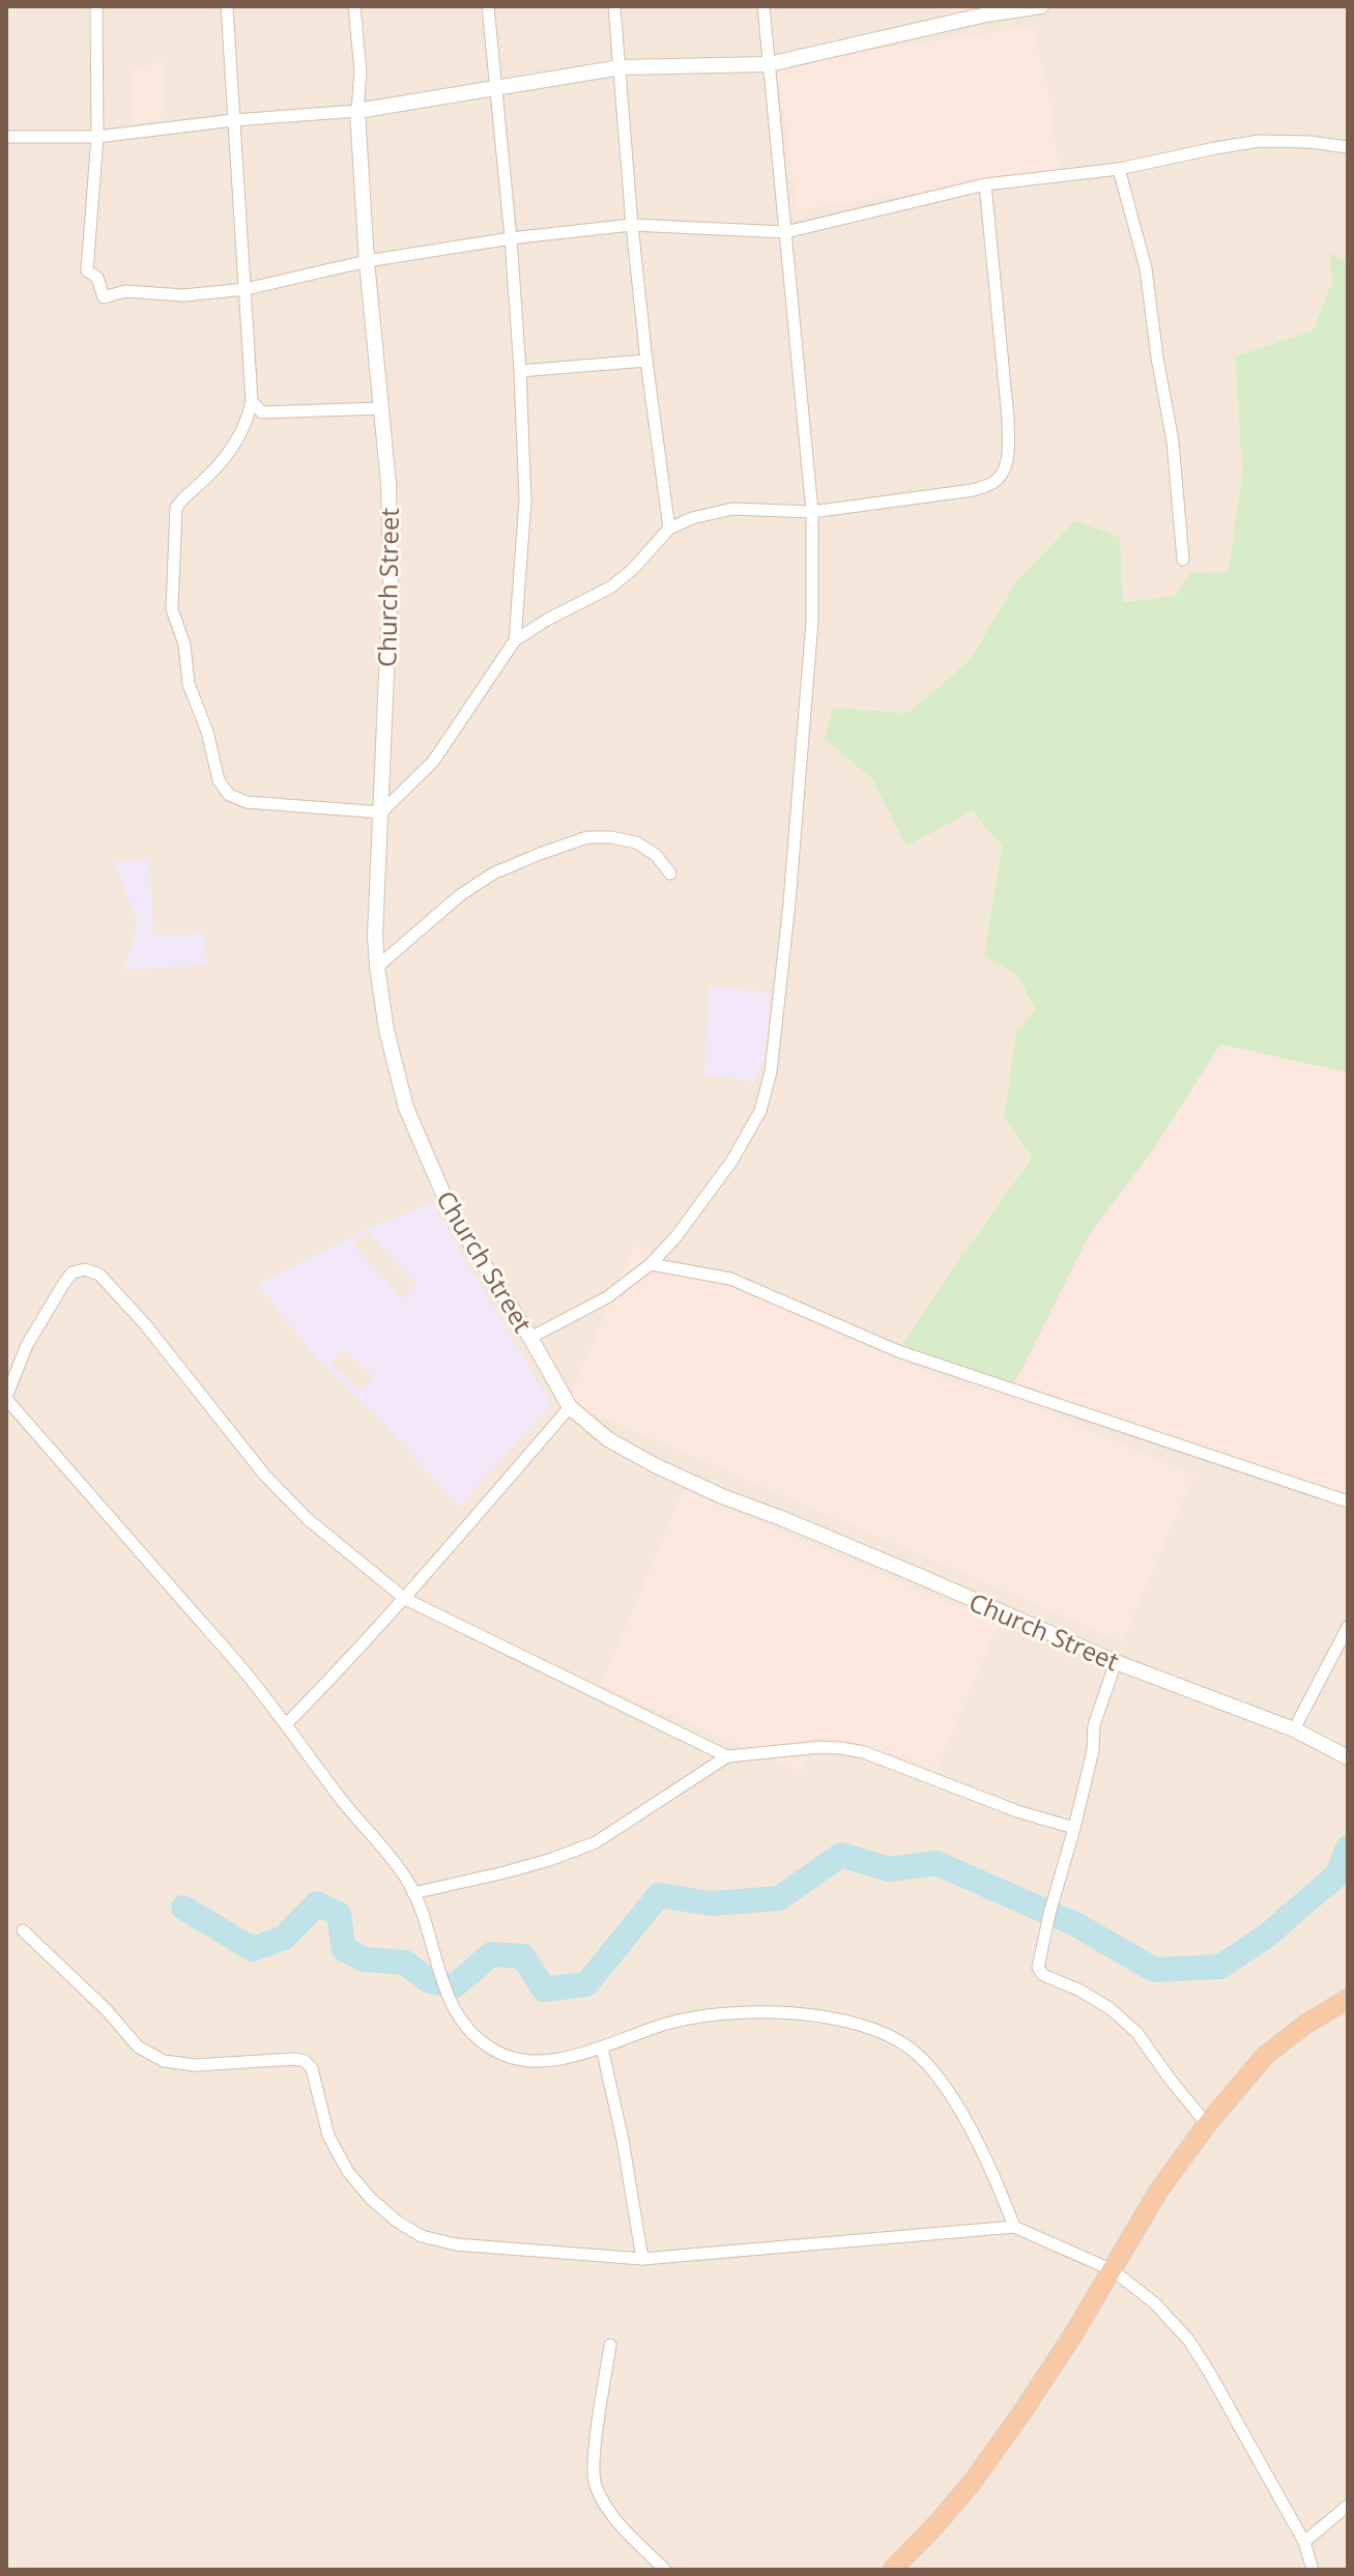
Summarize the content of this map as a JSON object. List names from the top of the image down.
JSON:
{
  "streets": {
    "main road": ["Church Street"]
  }
}
